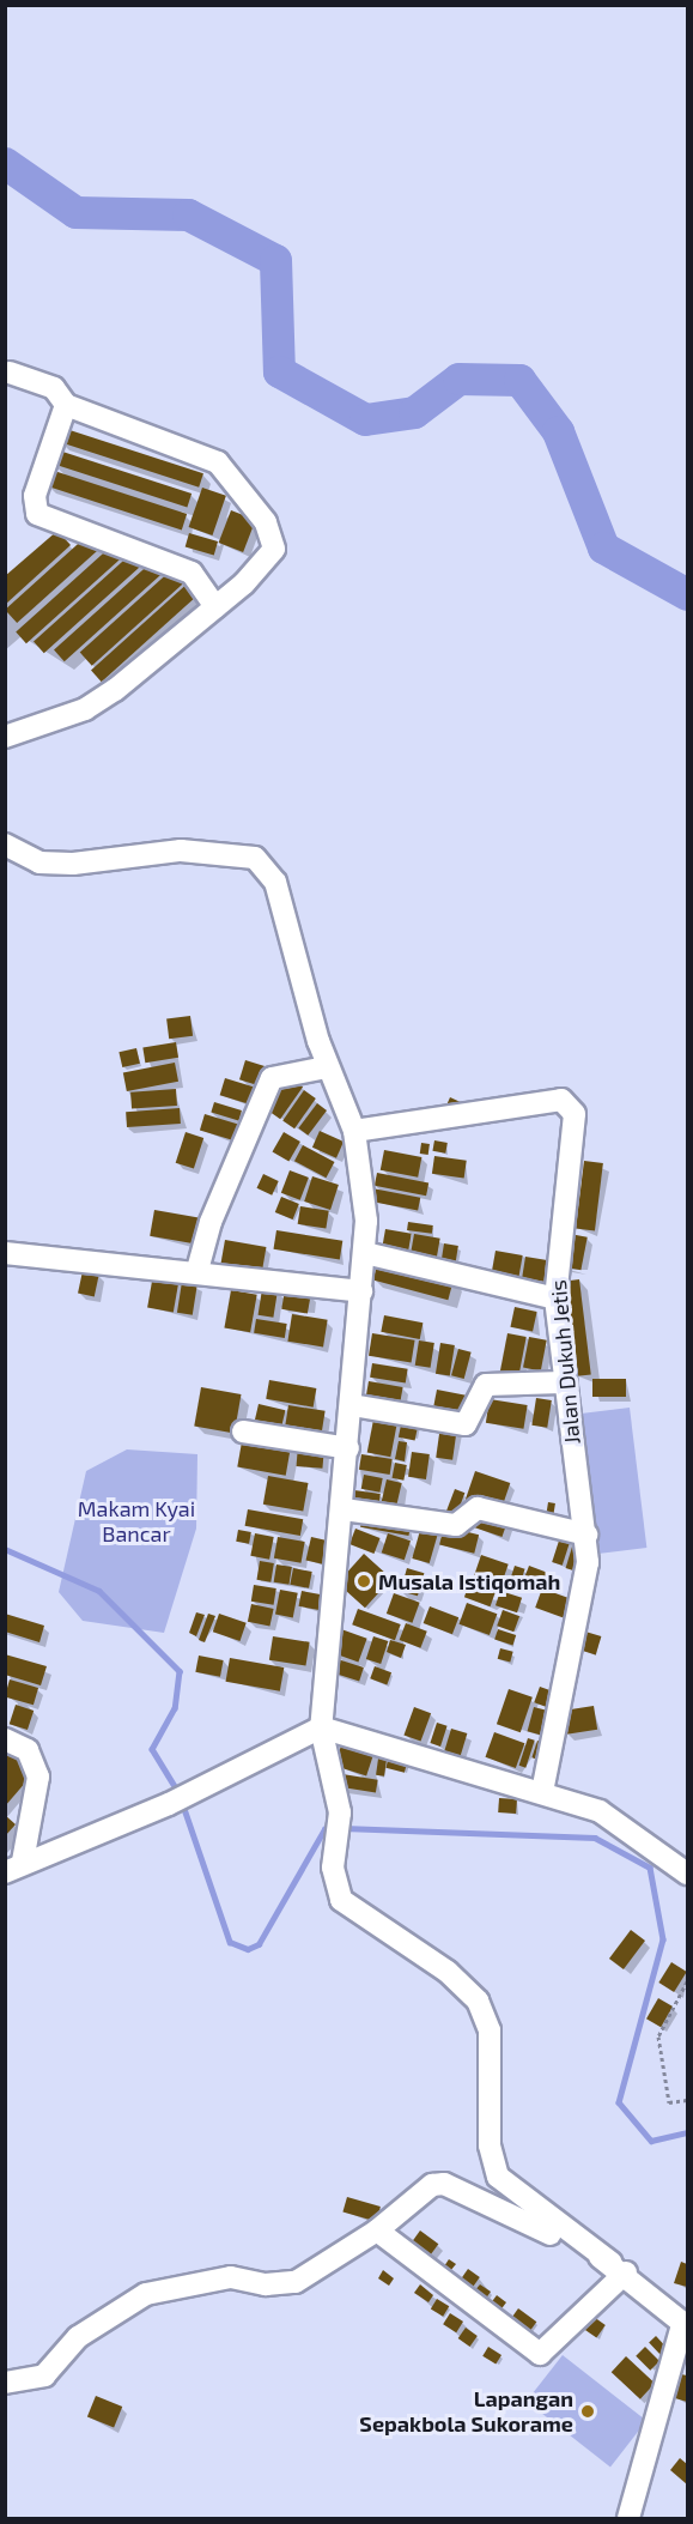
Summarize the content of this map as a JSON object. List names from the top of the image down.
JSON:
{
  "streets": {
    "street": ["Jalan Dukuh Jetis"]
  },
  "parks": ["Makam Kyai Bancar"],
  "places": ["Musala Istiqomah", "Lapangan Sepakbola Sukorame"]
}
